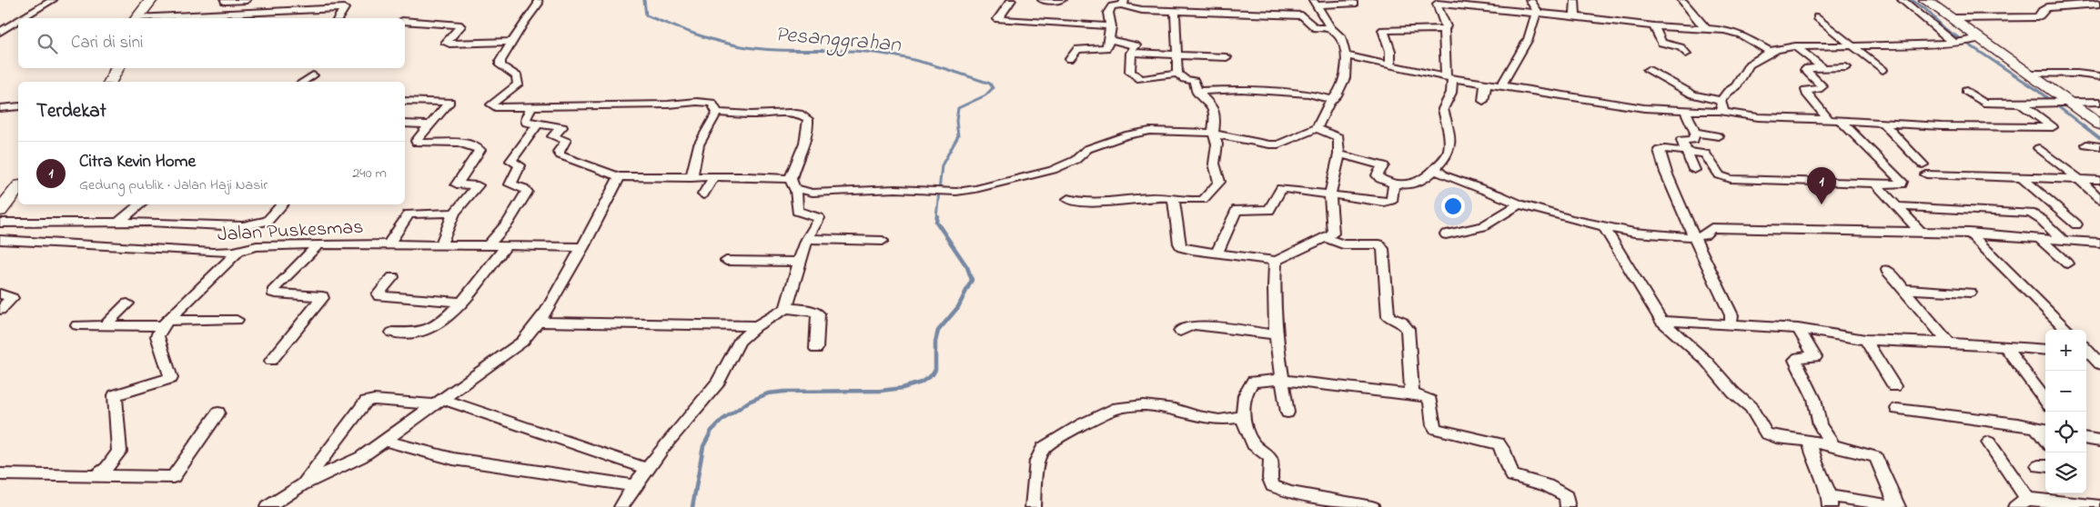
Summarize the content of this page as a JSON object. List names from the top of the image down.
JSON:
{
  "streets": {
    "street": ["Jalan Puskesmas"]
  },
  "water": ["Pesanggrahan"],
  "page": {
    "search": "Cari di sini",
    "heading": "Terdekat",
    "list": [
      {
        "mark": "1",
        "name": "Citra Kevin Home",
        "note": "Gedung publik · Jalan Haji Nasir",
        "value": "240 m"
      }
    ],
    "pins": "1",
    "map_buttons": ["+", "−"]
  }
}
